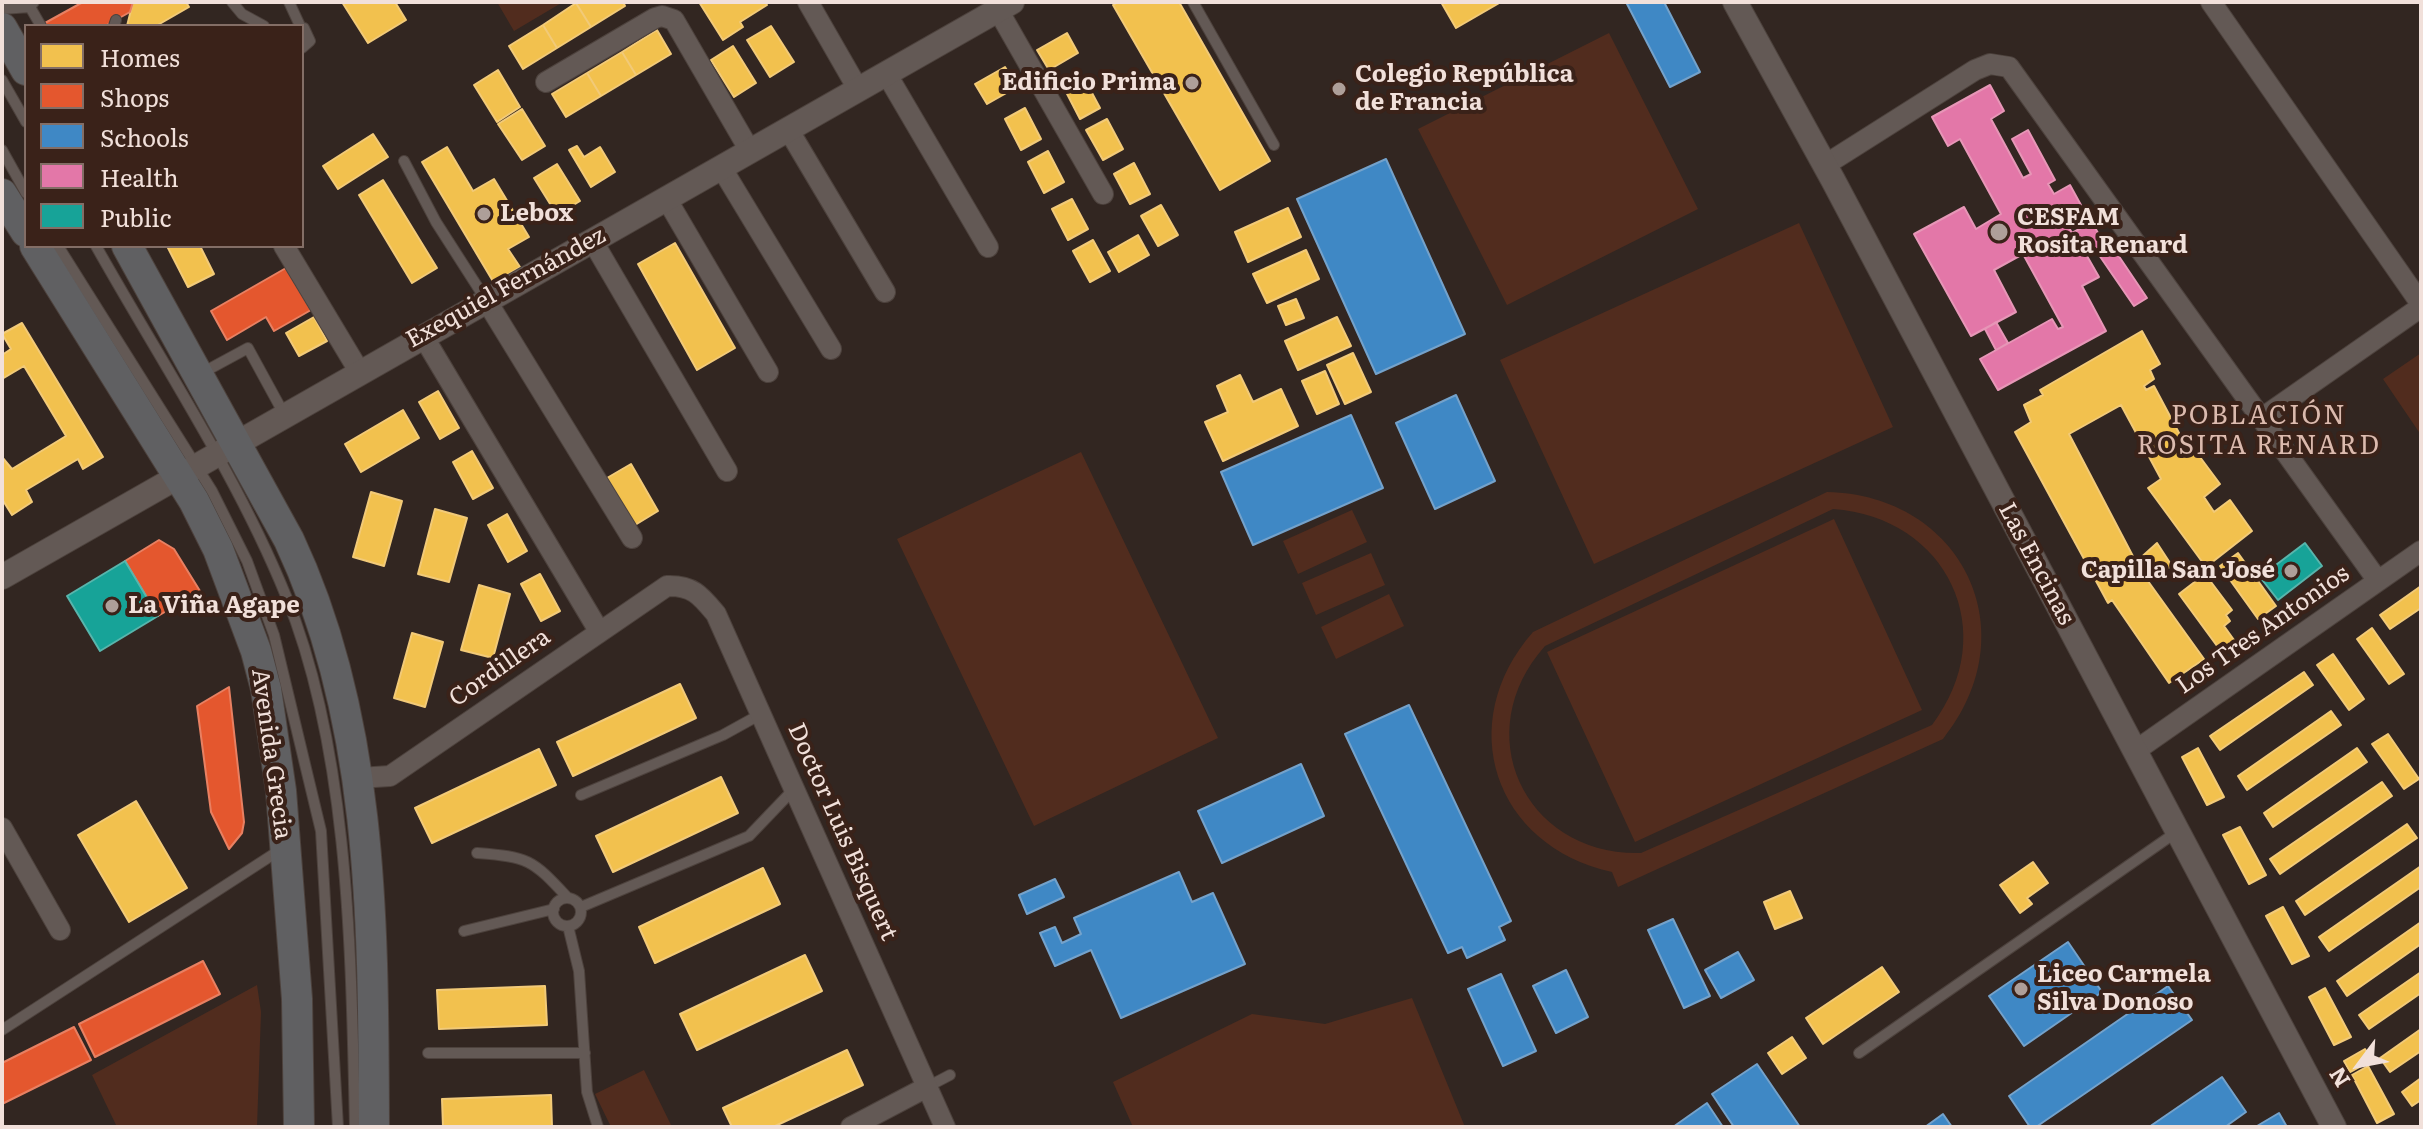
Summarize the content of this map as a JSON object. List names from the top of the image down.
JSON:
{
  "streets": {
    "main road": ["Avenida Grecia"],
    "street": [
      "Exequiel Fernández",
      "Las Encinas",
      "Los Tres Antonios",
      "Cordillera",
      "Doctor Luis Bisquert"
    ]
  },
  "crossings": [
    ["Exequiel Fernández", "Avenida Grecia"],
    ["Las Encinas", "Los Tres Antonios"],
    ["Cordillera", "Avenida Grecia"],
    ["Cordillera", "Doctor Luis Bisquert"]
  ],
  "districts": ["POBLACIÓN ROSITA RENARD"],
  "places": [
    "Edificio Prima",
    "Colegio República de Francia",
    "Lebox",
    "CESFAM Rosita Renard",
    "Capilla San José",
    "La Viña Agape",
    "Liceo Carmela Silva Donoso"
  ],
  "legend": [
    "Homes",
    "Shops",
    "Schools",
    "Health",
    "Public"
  ],
  "north": "bottom left"
}
